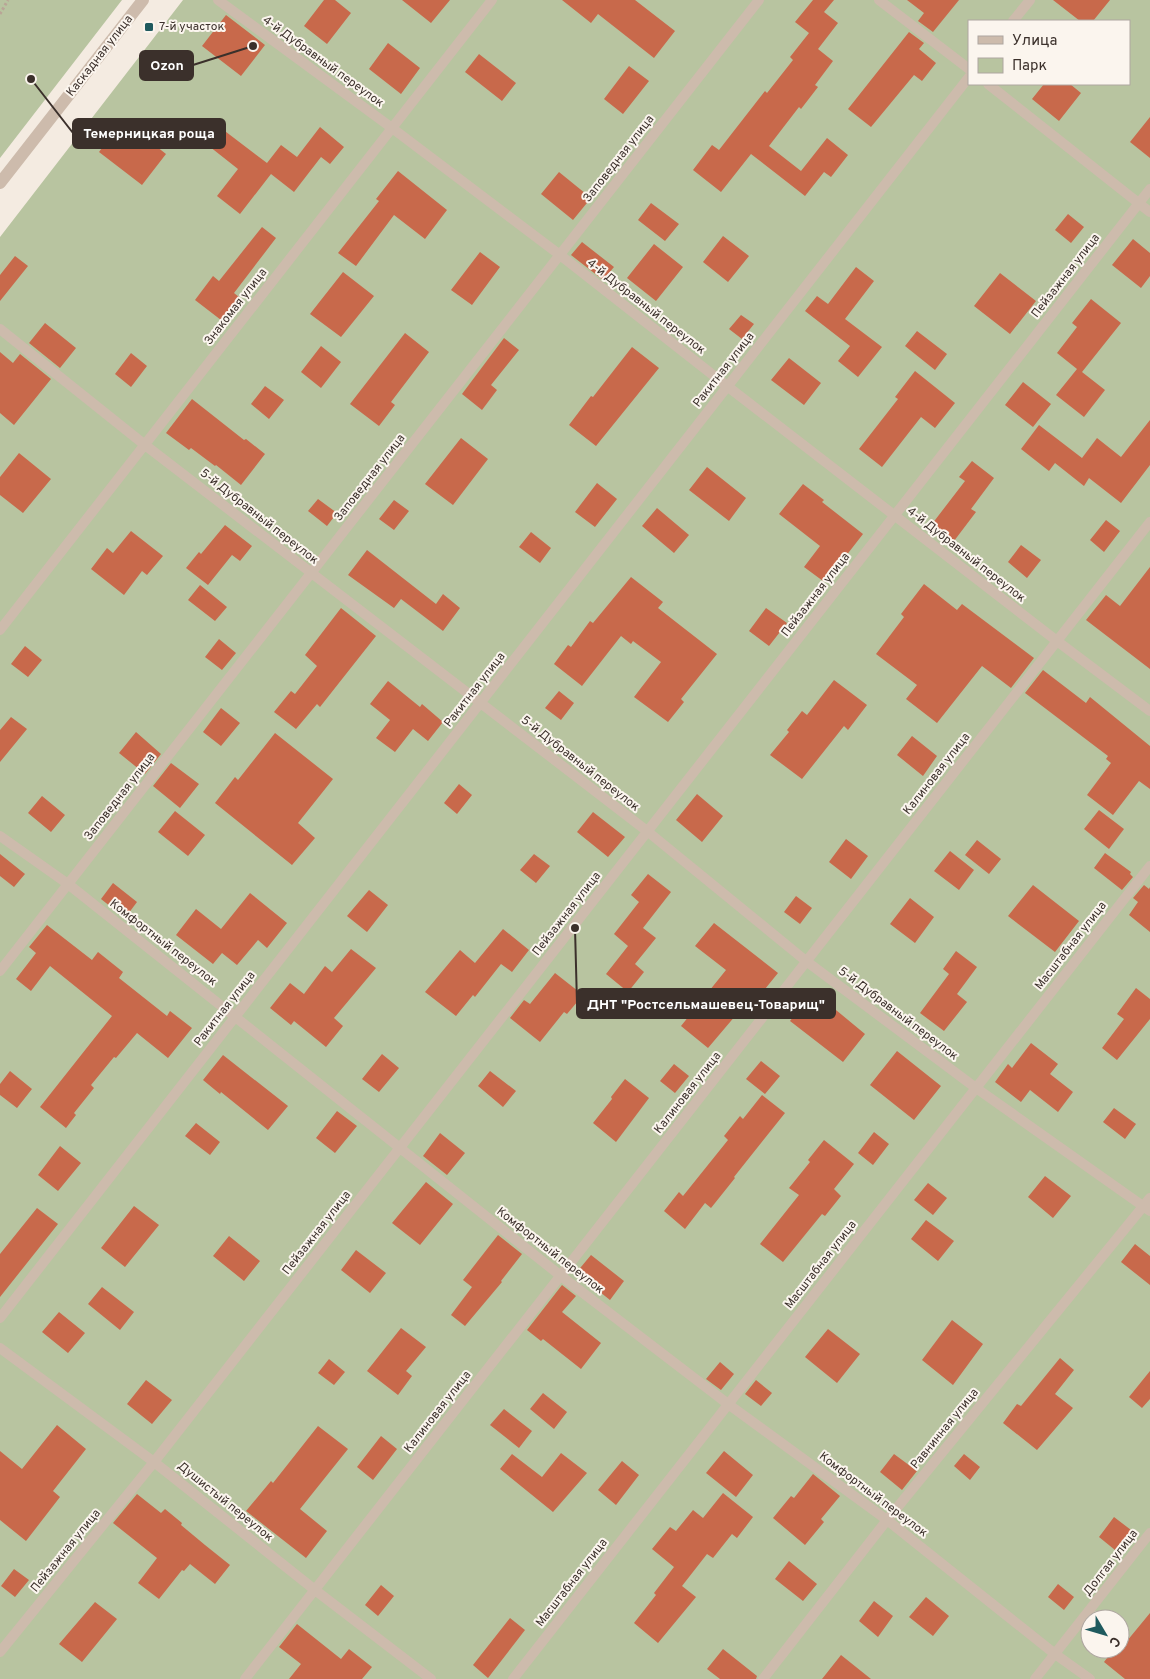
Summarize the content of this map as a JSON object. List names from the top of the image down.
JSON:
{
  "streets": {
    "street": ["Каскадная улица"],
    "lane": [
      "4-й Дубравный переулок",
      "Заповедная улица",
      "Пейзажная улица",
      "Знакомая улица",
      "Ракитная улица",
      "5-й Дубравный переулок",
      "Калиновая улица",
      "Комфортный переулок",
      "Масштабная улица",
      "Равнинная улица",
      "Душистый переулок",
      "Долгая улица"
    ]
  },
  "crossings": [
    ["4-й Дубравный переулок", "Заповедная улица"],
    ["4-й Дубравный переулок", "Пейзажная улица"],
    ["4-й Дубравный переулок", "Знакомая улица"],
    ["4-й Дубравный переулок", "Ракитная улица"],
    ["4-й Дубравный переулок", "Калиновая улица"],
    ["Заповедная улица", "5-й Дубравный переулок"],
    ["Заповедная улица", "Комфортный переулок"],
    ["Пейзажная улица", "5-й Дубравный переулок"],
    ["Пейзажная улица", "Комфортный переулок"],
    ["Пейзажная улица", "Душистый переулок"],
    ["Знакомая улица", "5-й Дубравный переулок"],
    ["Ракитная улица", "5-й Дубравный переулок"],
    ["Ракитная улица", "Комфортный переулок"],
    ["5-й Дубравный переулок", "Калиновая улица"],
    ["5-й Дубравный переулок", "Масштабная улица"],
    ["5-й Дубравный переулок", "Равнинная улица"],
    ["Калиновая улица", "Комфортный переулок"],
    ["Калиновая улица", "Душистый переулок"],
    ["Комфортный переулок", "Масштабная улица"],
    ["Комфортный переулок", "Равнинная улица"],
    ["Комфортный переулок", "Долгая улица"]
  ],
  "places": {
    "transit": ["7-й участок"],
    "other": ["Ozon", "Темерницкая роща", "ДНТ \"Ростсельмашевец-Товарищ\""]
  },
  "legend": ["Улица", "Парк"],
  "north": "bottom right"
}
